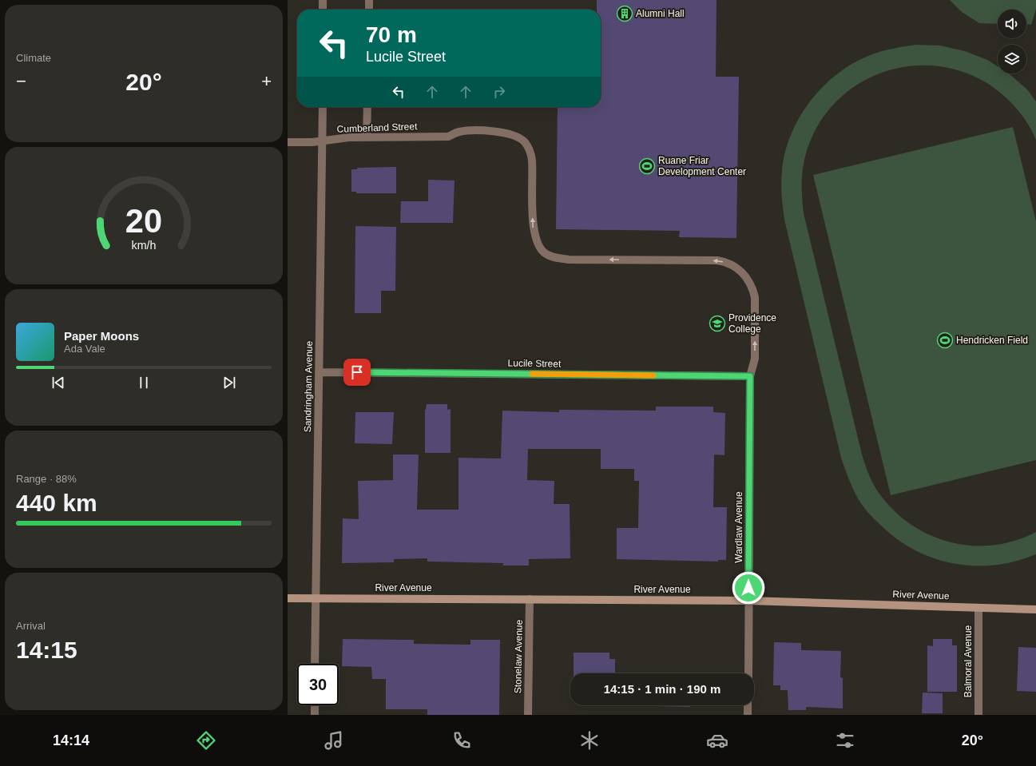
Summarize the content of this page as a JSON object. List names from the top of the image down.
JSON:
{
  "streets": {
    "street": [
      "Cumberland Street",
      "Lucile Street",
      "Sandringham Avenue",
      "Wardlaw Avenue",
      "River Avenue",
      "Stonelaw Avenue",
      "Balmoral Avenue"
    ]
  },
  "crossings": [
    ["Cumberland Street", "Lucile Street"],
    ["Cumberland Street", "Sandringham Avenue"],
    ["Cumberland Street", "Wardlaw Avenue"],
    ["Lucile Street", "Sandringham Avenue"],
    ["Lucile Street", "Wardlaw Avenue"],
    ["Sandringham Avenue", "River Avenue"],
    ["Wardlaw Avenue", "River Avenue"],
    ["River Avenue", "Stonelaw Avenue"],
    ["River Avenue", "Balmoral Avenue"]
  ],
  "places": {
    "building": ["Alumni Hall"],
    "sports": ["Ruane Friar Development Center", "Hendricken Field"],
    "school or university": ["Providence College"]
  },
  "page": {
    "tile": [
      "Climate",
      ["Range · 88%", "440 km"],
      ["Arrival", "14:15"]
    ],
    "turn": ["70 m", "Lucile Street"],
    "heat": ["−", "20°", "+"],
    "song": ["Paper Moons", "Ada Vale"],
    "limit": "30",
    "trip": "14:15 · 1 min · 190 m",
    "tabs": ["14:14", "20°"],
    "gauge": ["20", "km/h"]
  }
}
